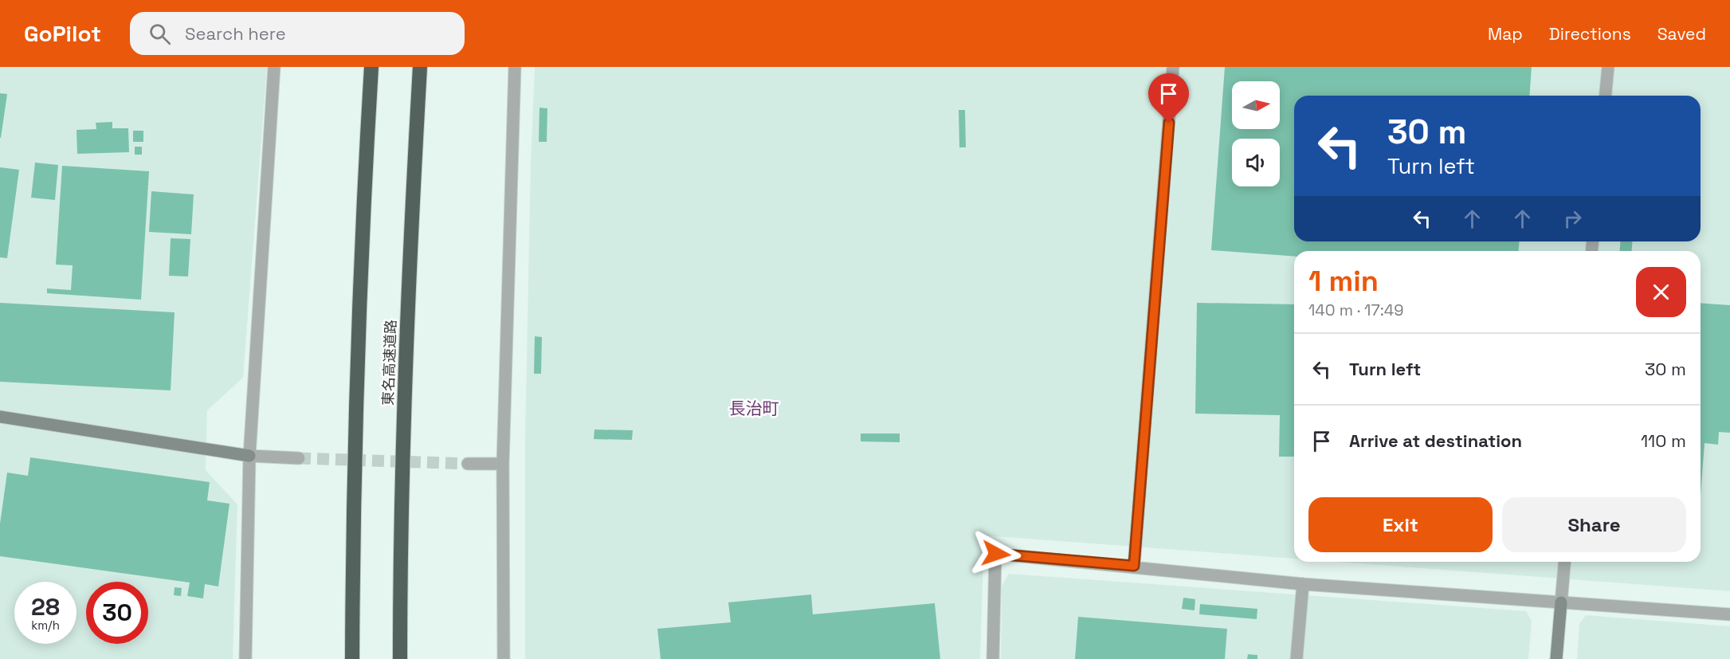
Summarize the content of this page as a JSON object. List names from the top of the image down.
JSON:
{
  "streets": {
    "highway": ["東名高速道路"]
  },
  "districts": ["長治町"],
  "north": "right",
  "page": {
    "header": "GoPilot",
    "search": "Search here",
    "nav": ["Map", "Directions", "Saved"],
    "turn": ["30 m", "Turn left"],
    "heading": ["1 min", "140 m · 17:49"],
    "list": [
      {
        "name": "Turn left",
        "value": "30 m"
      },
      {
        "name": "Arrive at destination",
        "value": "110 m"
      }
    ],
    "buttons": ["Exit", "Share"],
    "speed": "28 km/h",
    "limit": "30"
  }
}
